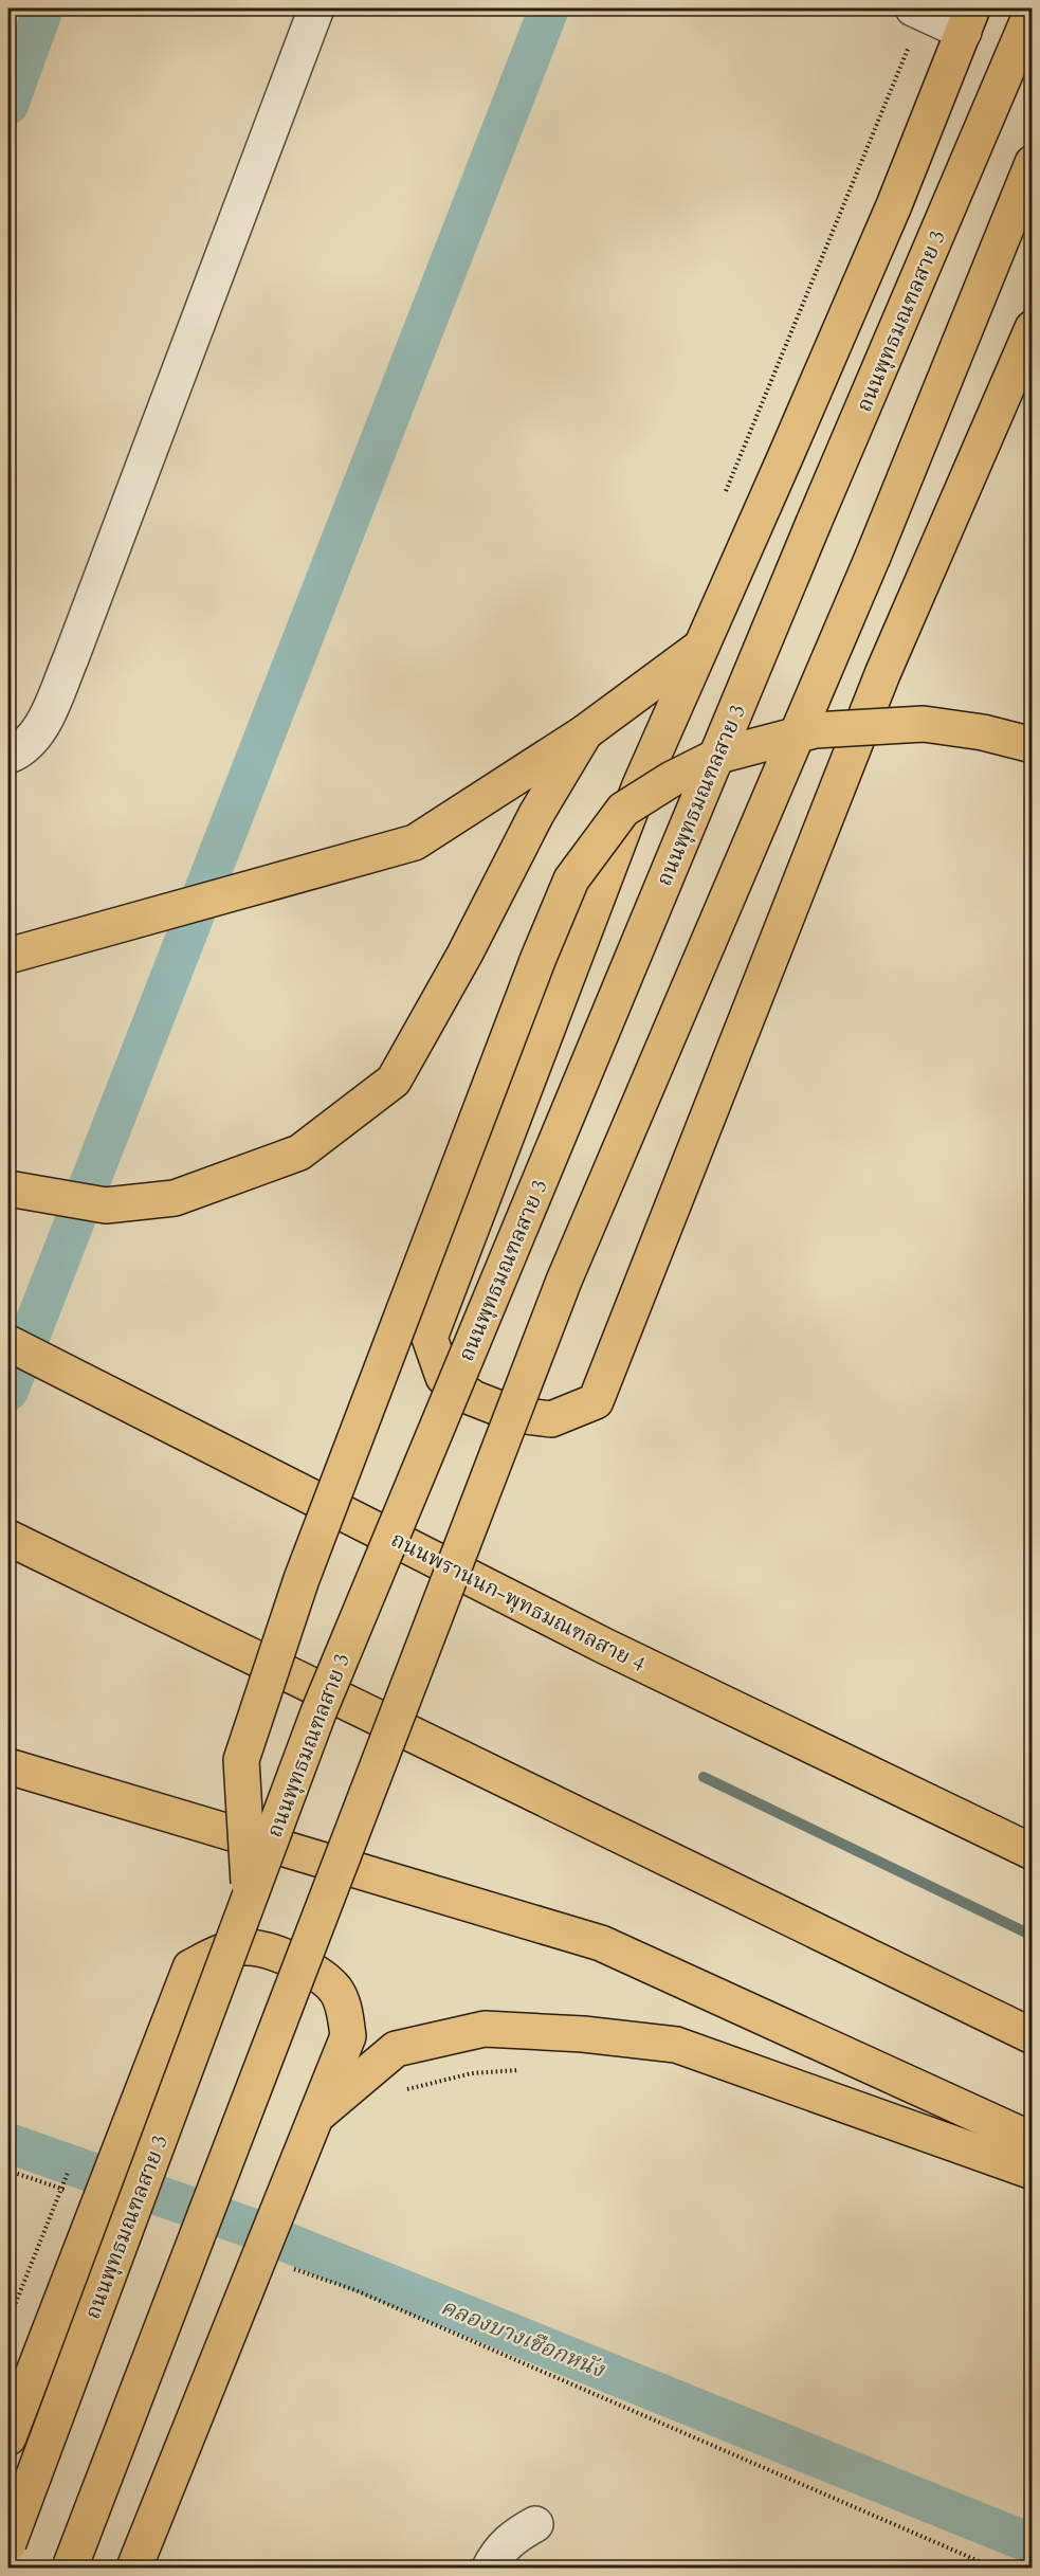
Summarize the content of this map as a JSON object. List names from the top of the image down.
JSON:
{
  "streets": {
    "main road": ["ถนนพุทธมณฑลสาย 3", "ถนนพรานนก-พุทธมณฑลสาย 4"]
  },
  "water": ["คลองบางเชือกหนัง"]
}
